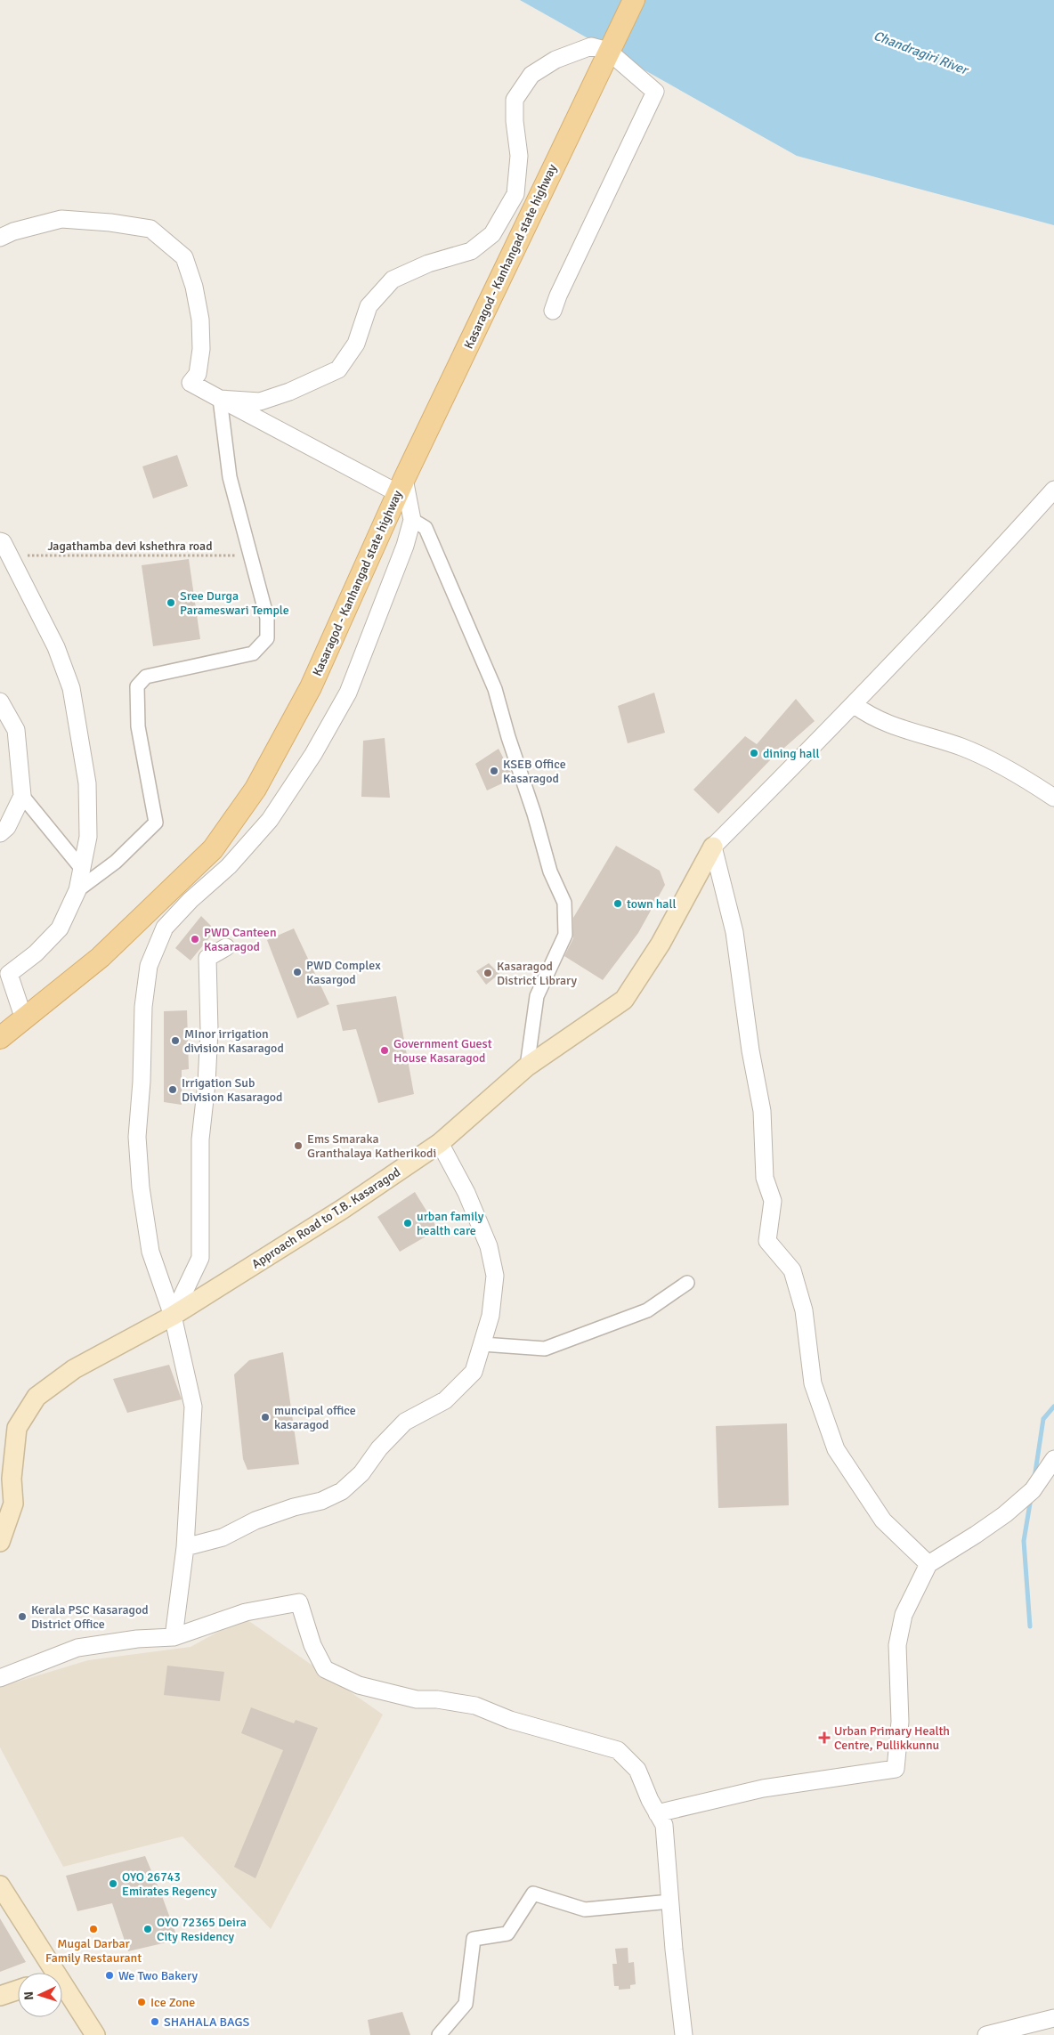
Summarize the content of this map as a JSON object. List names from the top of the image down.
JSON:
{
  "streets": {
    "main road": ["Kasaragod - Kanhangad state highway", "Approach Road to T.B. Kasaragod"],
    "path": ["Jagathamba devi kshethra road"]
  },
  "water": ["Chandragiri River"],
  "places": {
    "other": [
      "Sree Durga Parameswari Temple",
      "dining hall",
      "KSEB Office Kasaragod",
      "town hall",
      "PWD Canteen Kasaragod",
      "PWD Complex Kasargod",
      "Kasaragod District Library",
      "MInor irrigation division Kasaragod",
      "Government Guest House Kasaragod",
      "Irrigation Sub Division Kasaragod",
      "Ems Smaraka Granthalaya Katherikodi",
      "urban family health care",
      "muncipal office kasaragod",
      "Kerala PSC Kasaragod District Office",
      "OYO 26743 Emirates Regency",
      "Mugal Darbar Family Restaurant",
      "OYO 72365 Deira City Residency",
      "We Two Bakery",
      "Ice Zone",
      "SHAHALA BAGS"
    ],
    "health": ["Urban Primary Health Centre, Pullikkunnu"]
  },
  "north": "left"
}
